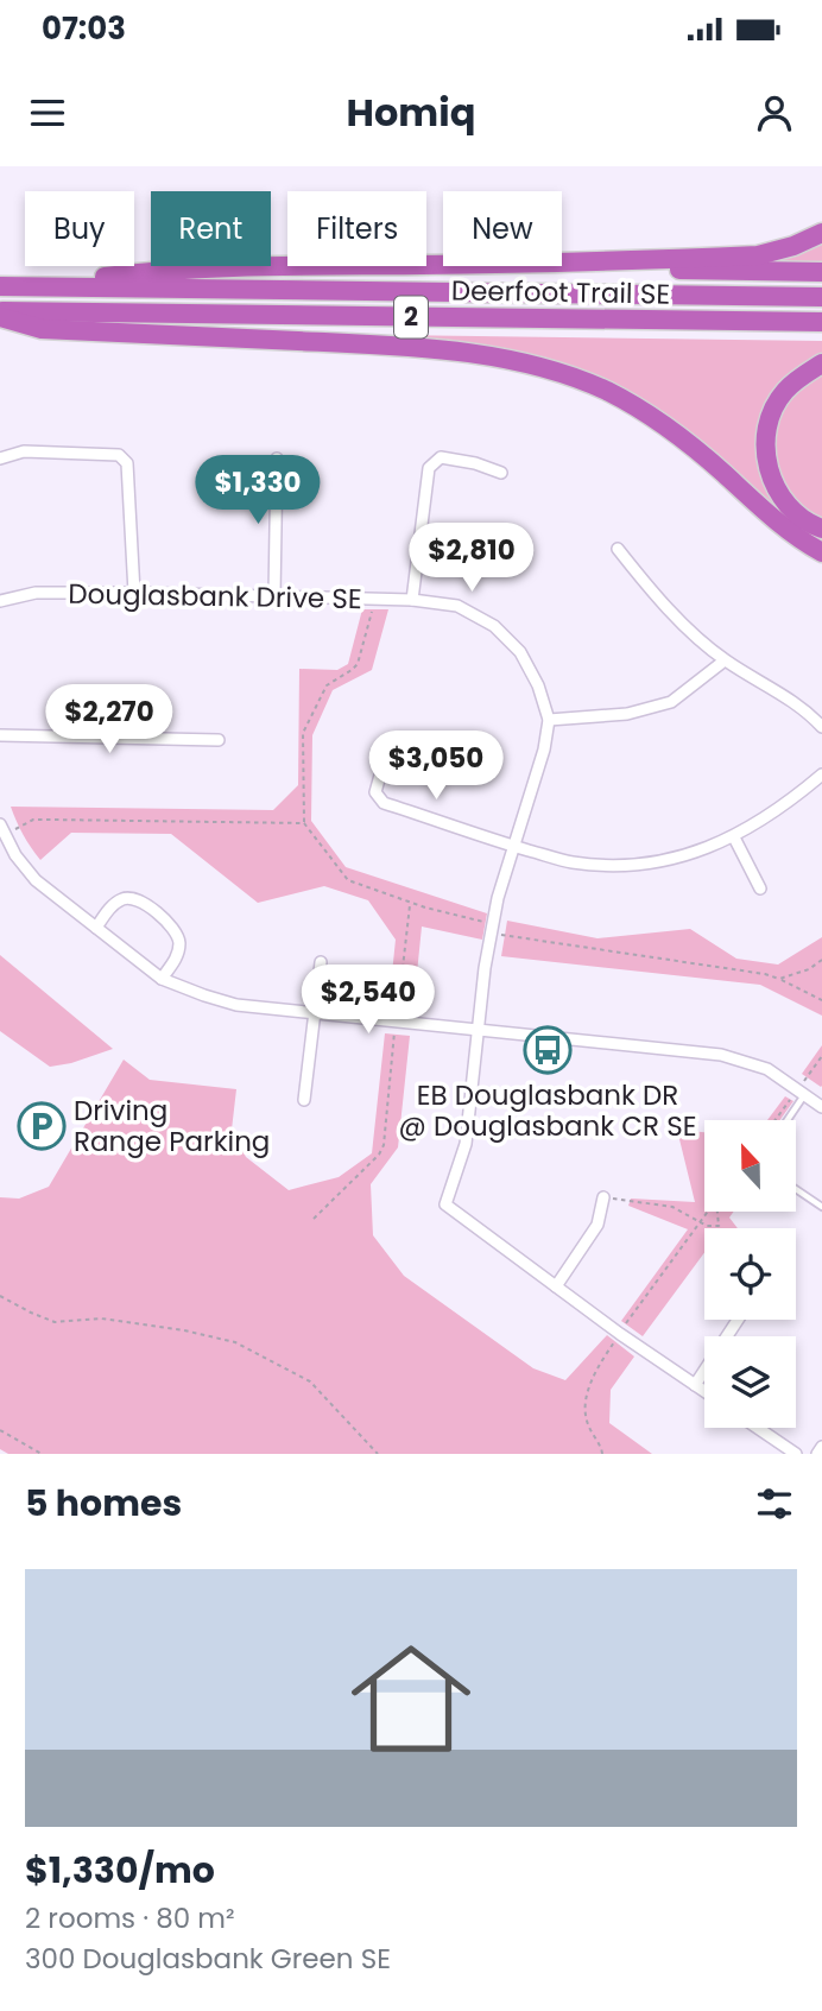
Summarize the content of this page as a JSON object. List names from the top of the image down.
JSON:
{
  "streets": {
    "highway": ["Deerfoot Trail SE", "2"],
    "street": ["Douglasbank Drive SE"]
  },
  "places": {
    "bus stop": ["EB Douglasbank DR @ Douglasbank CR SE"],
    "parking": ["Driving Range Parking"]
  },
  "north": "top",
  "page": {
    "status": "07:03",
    "header": "Homiq",
    "chip": [
      "Buy",
      "Rent",
      "Filters",
      "New"
    ],
    "price": [
      "$1,330",
      "$2,810",
      "$2,270",
      "$3,050",
      "$2,540"
    ],
    "heading": "5 homes",
    "list": [
      {
        "name": "$1,330/mo",
        "note": "2 rooms · 80 m² · 300 Douglasbank Green SE"
      }
    ]
  }
}
